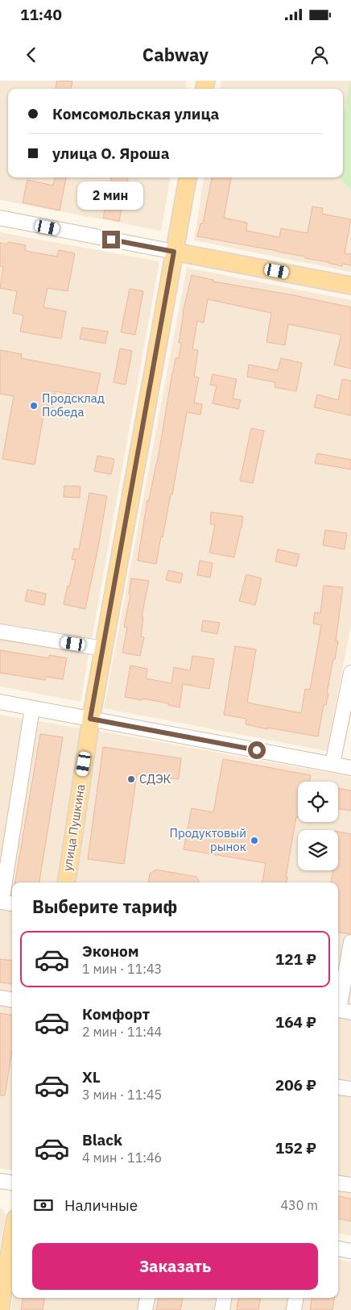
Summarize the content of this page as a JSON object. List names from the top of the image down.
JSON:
{
  "streets": {
    "main road": ["улица Пушкина"]
  },
  "places": ["Продсклад Победа", "СДЭК", "Продуктовый рынок"],
  "page": {
    "status": "11:40",
    "header": "Cabway",
    "banner": ["Комсомольская улица", "улица О. Яроша"],
    "bubble": "2 мин",
    "heading": "Выберите тариф",
    "list": [
      {
        "name": "Эконом",
        "note": "1 мин · 11:43",
        "value": "121 ₽"
      },
      {
        "name": "Комфорт",
        "note": "2 мин · 11:44",
        "value": "164 ₽"
      },
      {
        "name": "XL",
        "note": "3 мин · 11:45",
        "value": "206 ₽"
      },
      {
        "name": "Black",
        "note": "4 мин · 11:46",
        "value": "152 ₽"
      }
    ],
    "pay": ["Наличные", "430 m"],
    "buttons": "Заказать"
  }
}
